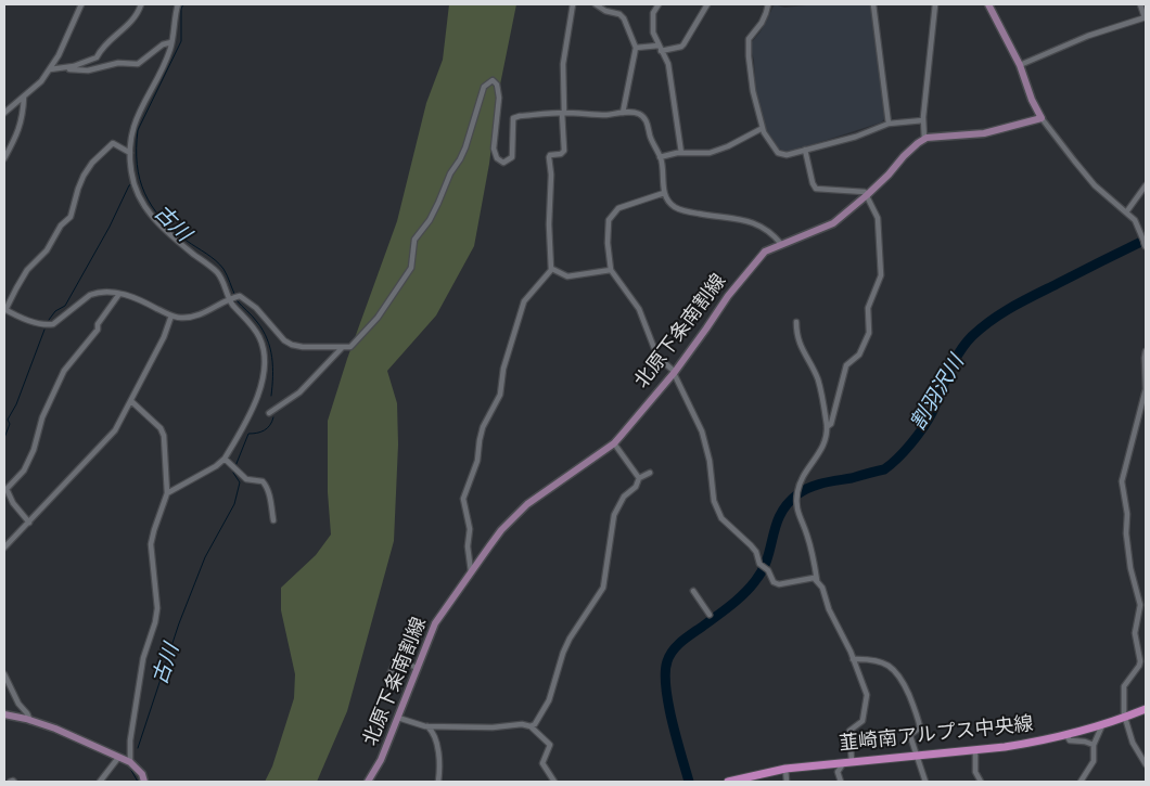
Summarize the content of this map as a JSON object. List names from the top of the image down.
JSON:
{
  "streets": {
    "main road": ["北原下条南割線", "韮崎南アルプス中央線"]
  },
  "water": ["古川", "割羽沢川"]
}
